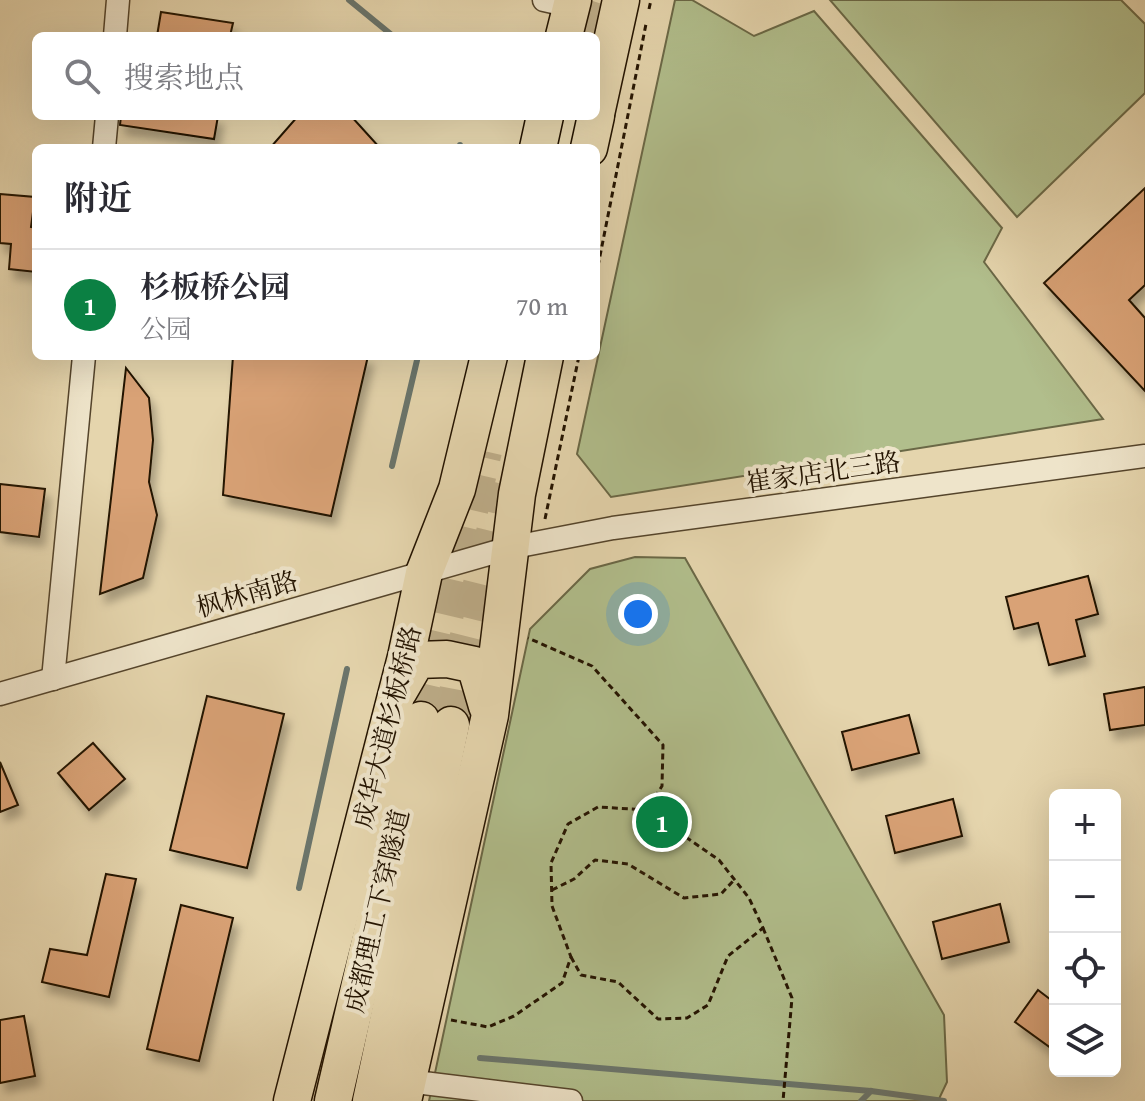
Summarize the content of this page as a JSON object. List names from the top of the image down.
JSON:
{
  "streets": {
    "main road": ["成华大道杉板桥路", "成都理工下穿隧道"],
    "street": ["崔家店北三路", "枫林南路"]
  },
  "crossings": [
    ["崔家店北三路", "枫林南路"],
    ["枫林南路", "成华大道杉板桥路"],
    ["成华大道杉板桥路", "成都理工下穿隧道"]
  ],
  "page": {
    "search": "搜索地点",
    "heading": "附近",
    "list": [
      {
        "mark": "1",
        "name": "杉板桥公园",
        "note": "公园",
        "value": "70 m"
      }
    ],
    "map_buttons": ["+", "−"],
    "pins": "1"
  }
}
